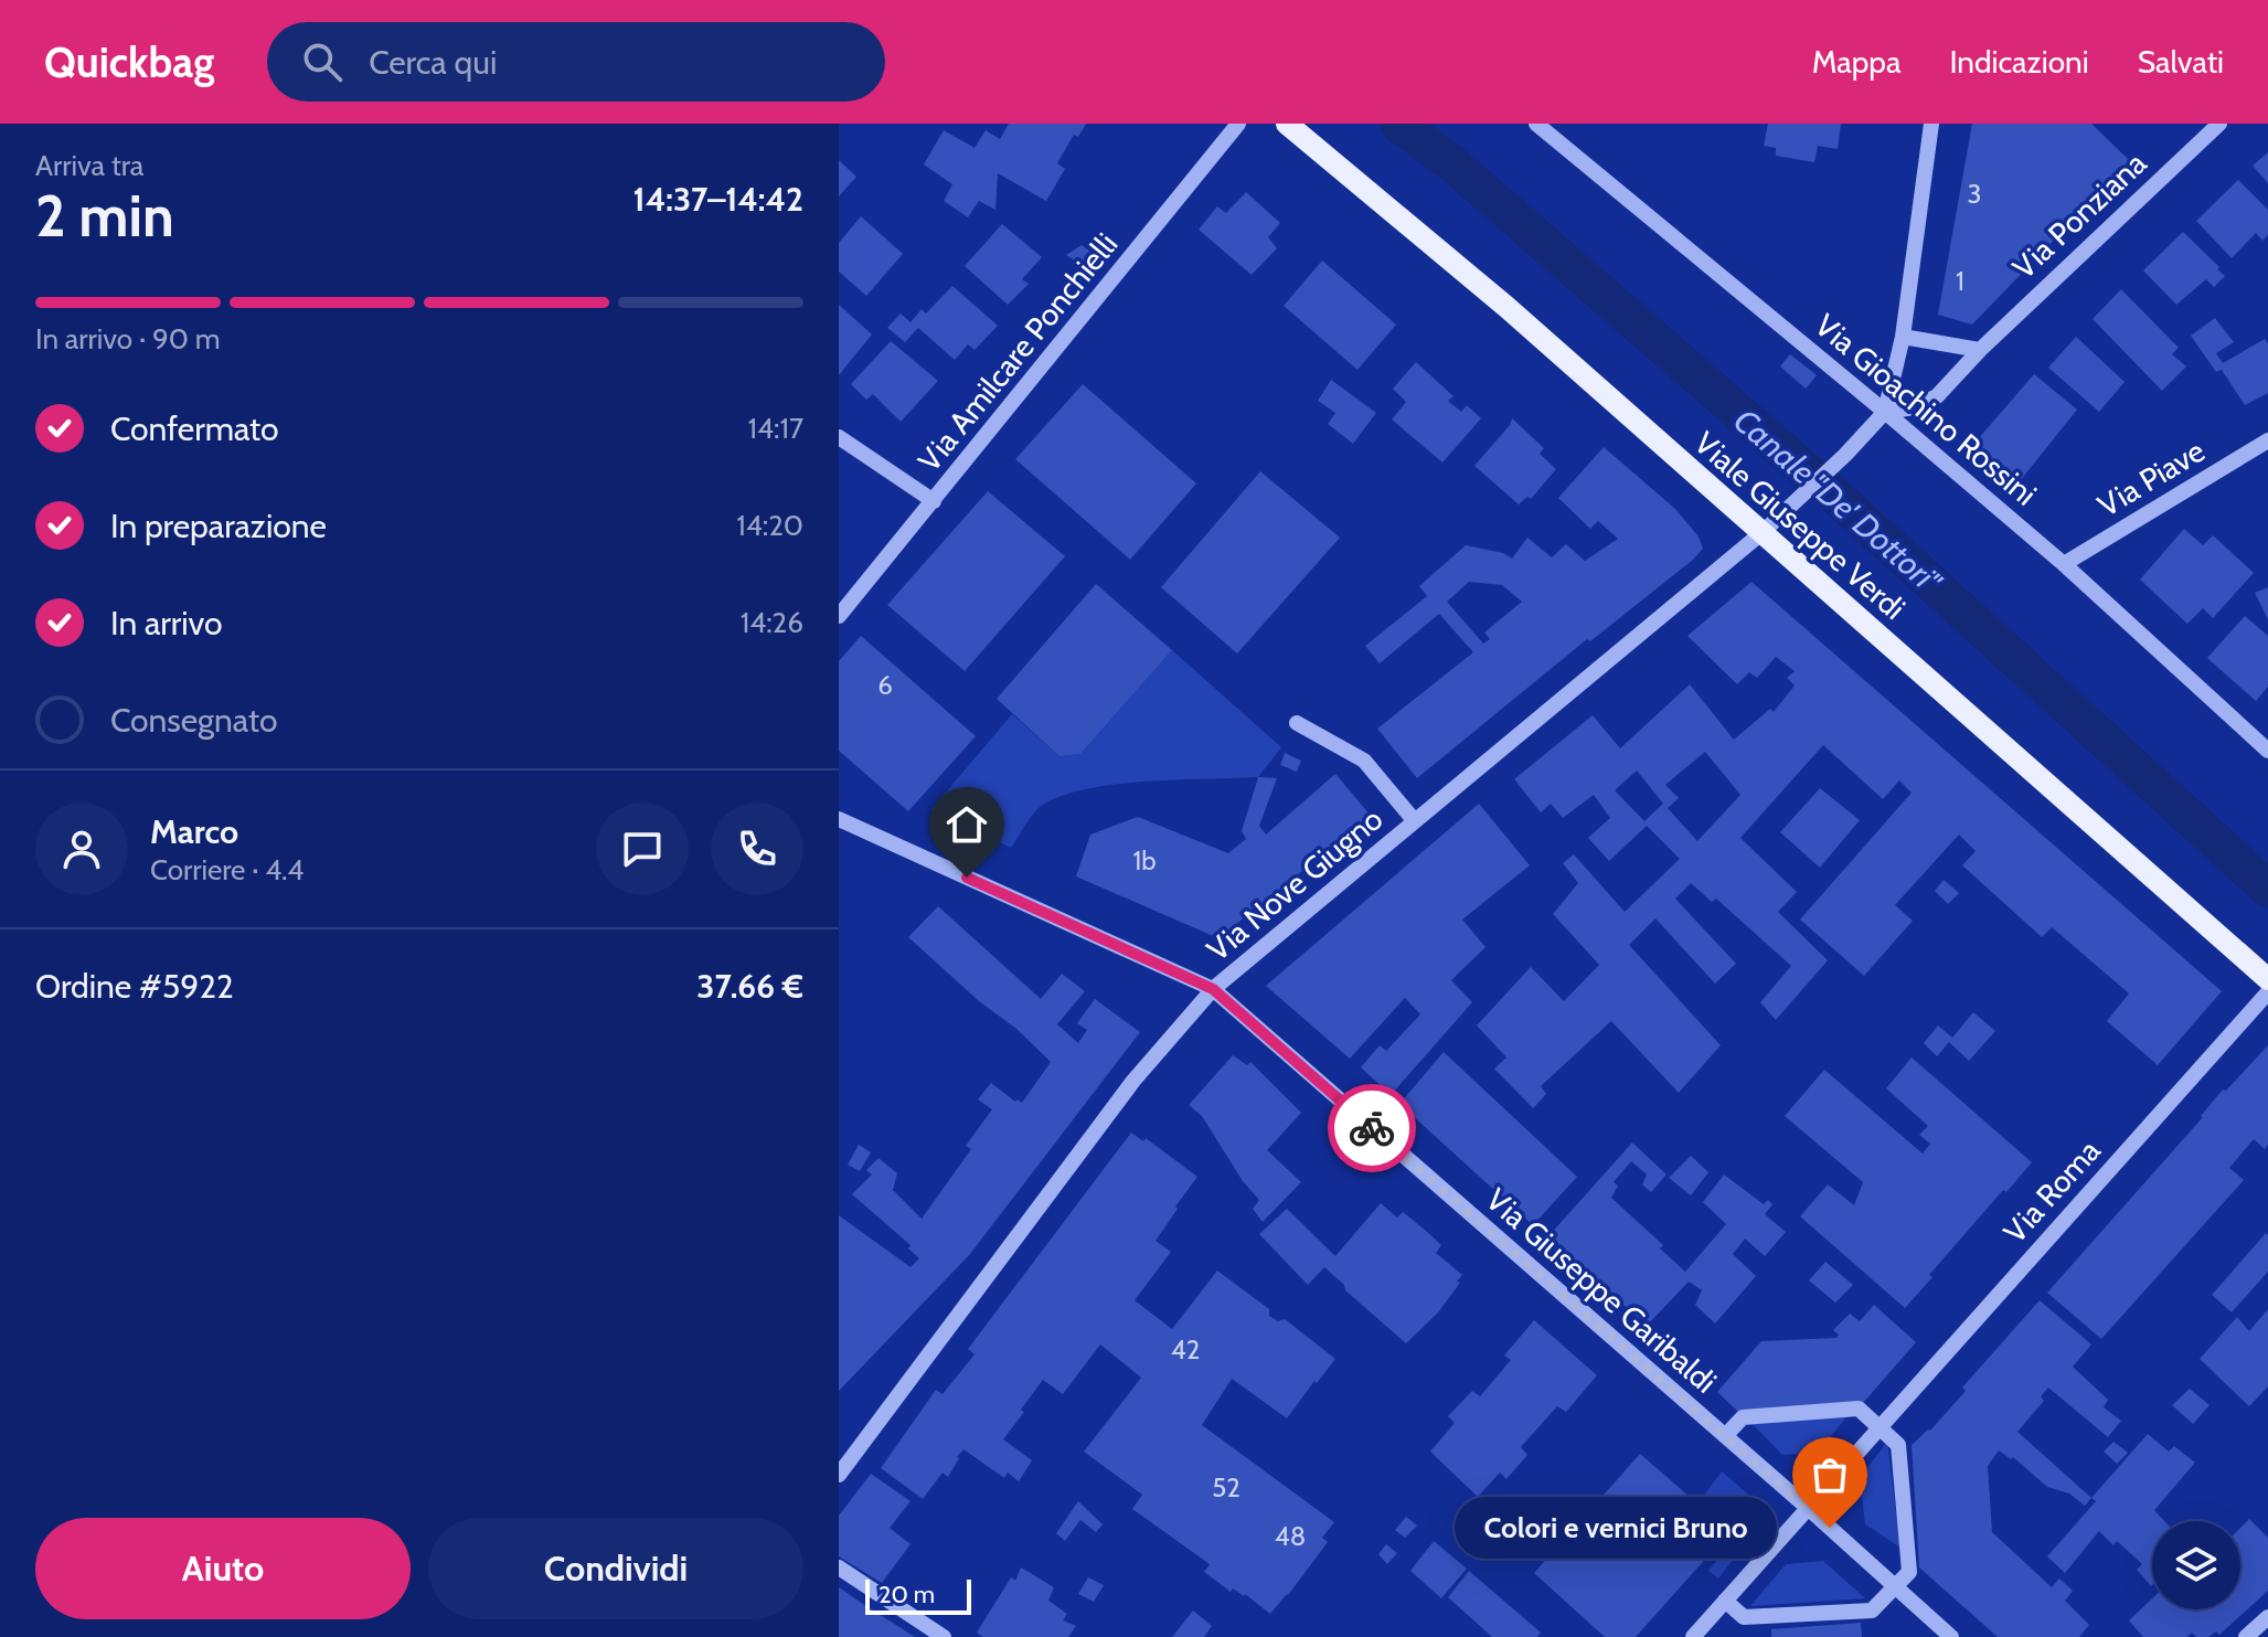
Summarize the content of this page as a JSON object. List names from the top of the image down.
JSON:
{
  "streets": {
    "main road": ["Viale Giuseppe Verdi"],
    "street": [
      "Via Ponziana",
      "Via Amilcare Ponchielli",
      "Via Gioachino Rossini",
      "Via Piave",
      "Via Nove Giugno",
      "Via Roma",
      "Via Giuseppe Garibaldi"
    ]
  },
  "crossings": [
    ["Via Ponziana", "Via Gioachino Rossini"],
    ["Via Ponziana", "Via Nove Giugno"],
    ["Via Gioachino Rossini", "Via Piave"],
    ["Via Gioachino Rossini", "Via Nove Giugno"],
    ["Viale Giuseppe Verdi", "Via Nove Giugno"],
    ["Via Nove Giugno", "Via Giuseppe Garibaldi"],
    ["Via Roma", "Via Giuseppe Garibaldi"]
  ],
  "water": ["Canale \"De' Dottori\""],
  "places": ["Colori e vernici Bruno"],
  "house_numbers": [
    "3",
    "1",
    "6",
    "1b",
    "42",
    "52",
    "48"
  ],
  "scale_bar": "20 m",
  "page": {
    "header": "Quickbag",
    "search": "Cerca qui",
    "nav": ["Mappa", "Indicazioni", "Salvati"],
    "heading": ["2 min", "Arriva tra", "14:37–14:42"],
    "panel": [
      "Marco",
      "Corriere · 4.4",
      "Ordine #5922",
      "37.66 €"
    ],
    "bar": "In arrivo · 90 m",
    "list": [
      ["Confermato", "14:17"],
      ["In preparazione", "14:20"],
      ["In arrivo", "14:26"],
      "Consegnato"
    ],
    "bubble": "Colori e vernici Bruno",
    "buttons": ["Aiuto", "Condividi"],
    "scale": "20 m"
  }
}
